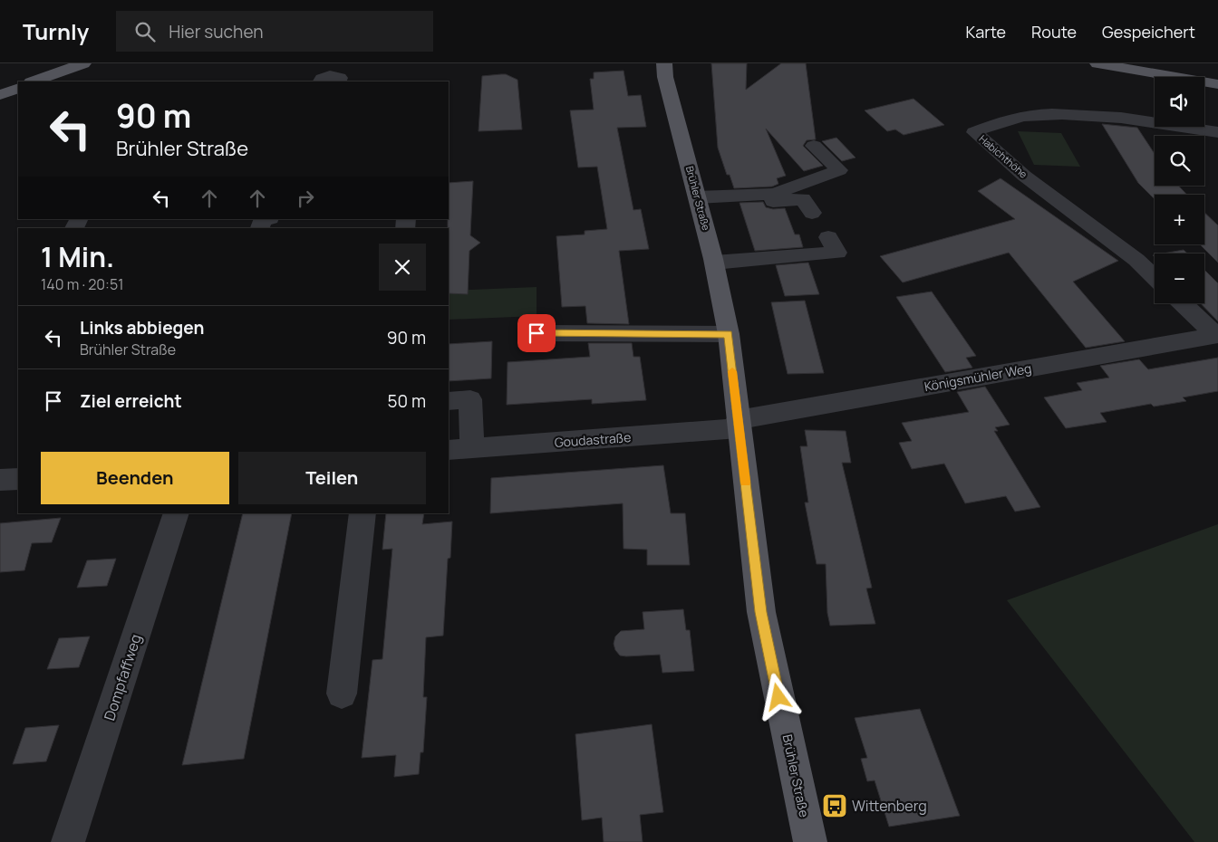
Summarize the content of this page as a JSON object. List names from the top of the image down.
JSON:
{
  "streets": {
    "main road": ["Brühler Straße"],
    "street": [
      "Habichthöhe",
      "Königsmühler Weg",
      "Goudastraße",
      "Dompfaffweg"
    ]
  },
  "crossings": [
    ["Brühler Straße", "Königsmühler Weg"],
    ["Brühler Straße", "Goudastraße"],
    ["Königsmühler Weg", "Goudastraße"]
  ],
  "places": {
    "bus stop": ["Wittenberg"]
  },
  "page": {
    "header": "Turnly",
    "search": "Hier suchen",
    "nav": ["Karte", "Route", "Gespeichert"],
    "map_buttons": ["+", "−"],
    "turn": ["90 m", "Brühler Straße"],
    "heading": ["1 Min.", "140 m · 20:51"],
    "list": [
      {
        "name": "Links abbiegen",
        "note": "Brühler Straße",
        "value": "90 m"
      },
      {
        "name": "Ziel erreicht",
        "value": "50 m"
      }
    ],
    "buttons": ["Beenden", "Teilen"]
  }
}
